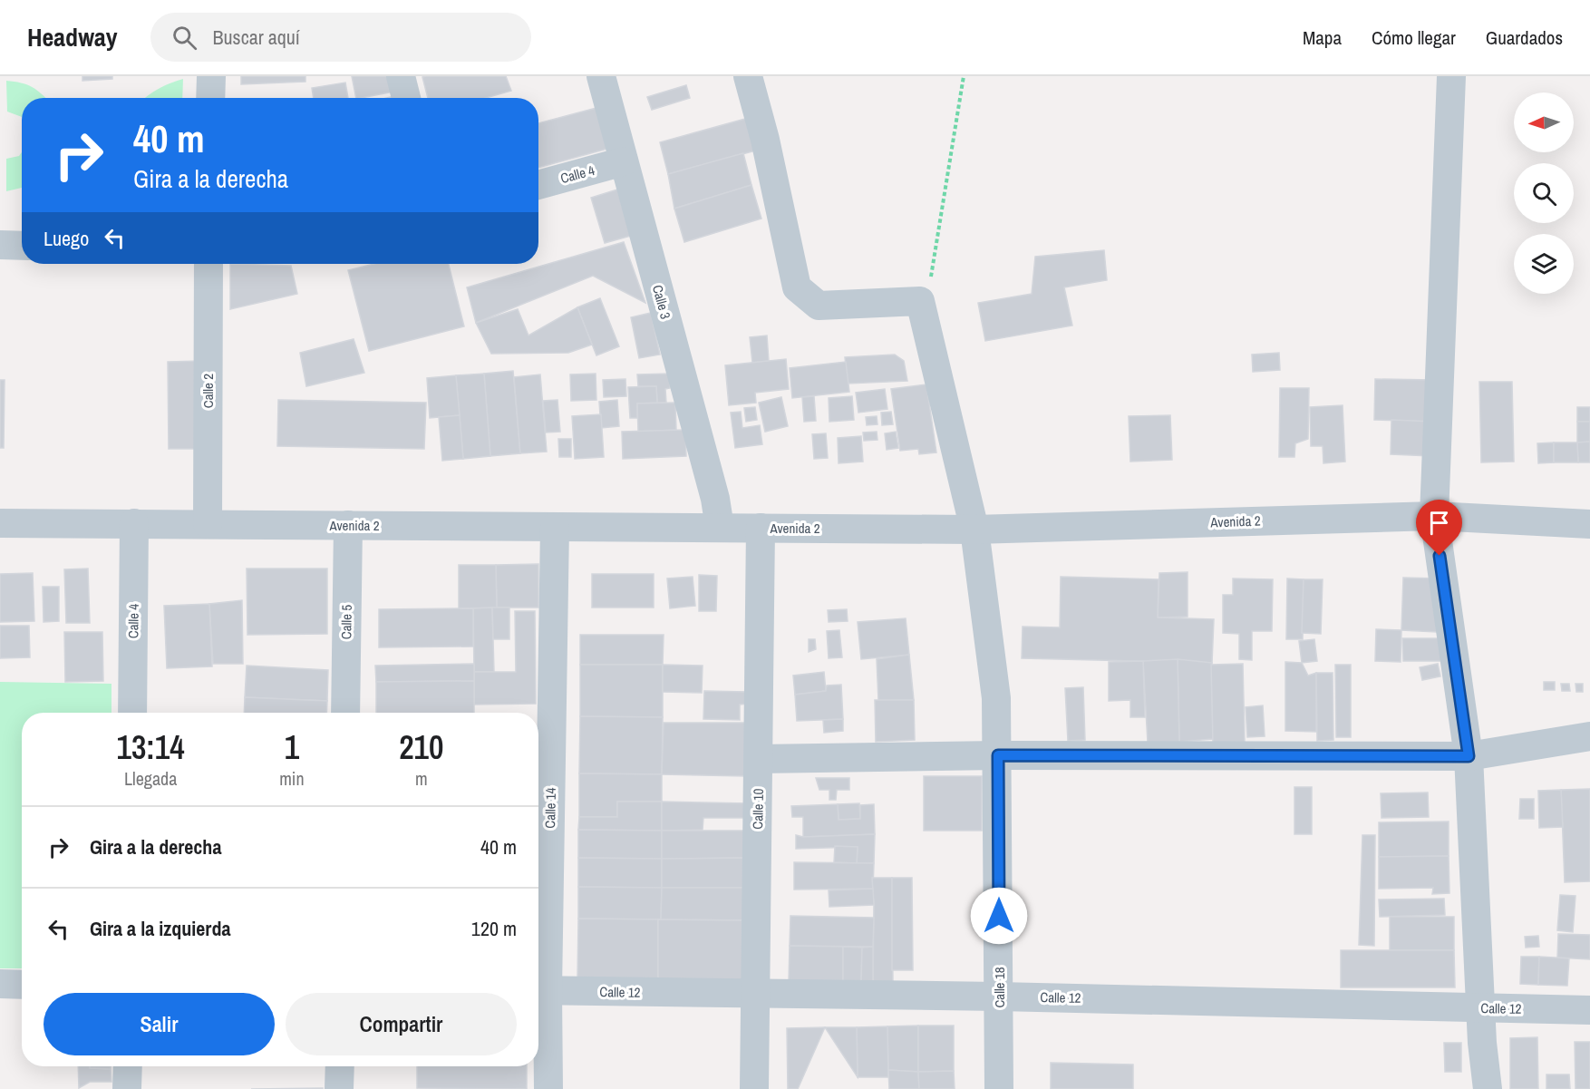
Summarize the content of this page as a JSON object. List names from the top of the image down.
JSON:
{
  "streets": {
    "street": [
      "Calle 4",
      "Calle 3",
      "Calle 2",
      "Avenida 2",
      "Calle 5",
      "Calle 14",
      "Calle 10",
      "Calle 18",
      "Calle 12"
    ]
  },
  "crossings": [
    ["Calle 4", "Calle 3"],
    ["Calle 4", "Avenida 2"],
    ["Calle 3", "Avenida 2"],
    ["Calle 2", "Avenida 2"],
    ["Avenida 2", "Calle 5"],
    ["Avenida 2", "Calle 14"],
    ["Avenida 2", "Calle 10"],
    ["Avenida 2", "Calle 18"],
    ["Calle 14", "Calle 12"],
    ["Calle 10", "Calle 12"],
    ["Calle 18", "Calle 12"]
  ],
  "north": "left",
  "page": {
    "header": "Headway",
    "search": "Buscar aquí",
    "nav": ["Mapa", "Cómo llegar", "Guardados"],
    "turn": ["40 m", "Gira a la derecha"],
    "then": "Luego",
    "eta": [
      "13:14",
      "Llegada",
      "1",
      "min",
      "210",
      "m"
    ],
    "list": [
      {
        "name": "Gira a la derecha",
        "value": "40 m"
      },
      {
        "name": "Gira a la izquierda",
        "value": "120 m"
      }
    ],
    "buttons": ["Salir", "Compartir"]
  }
}
